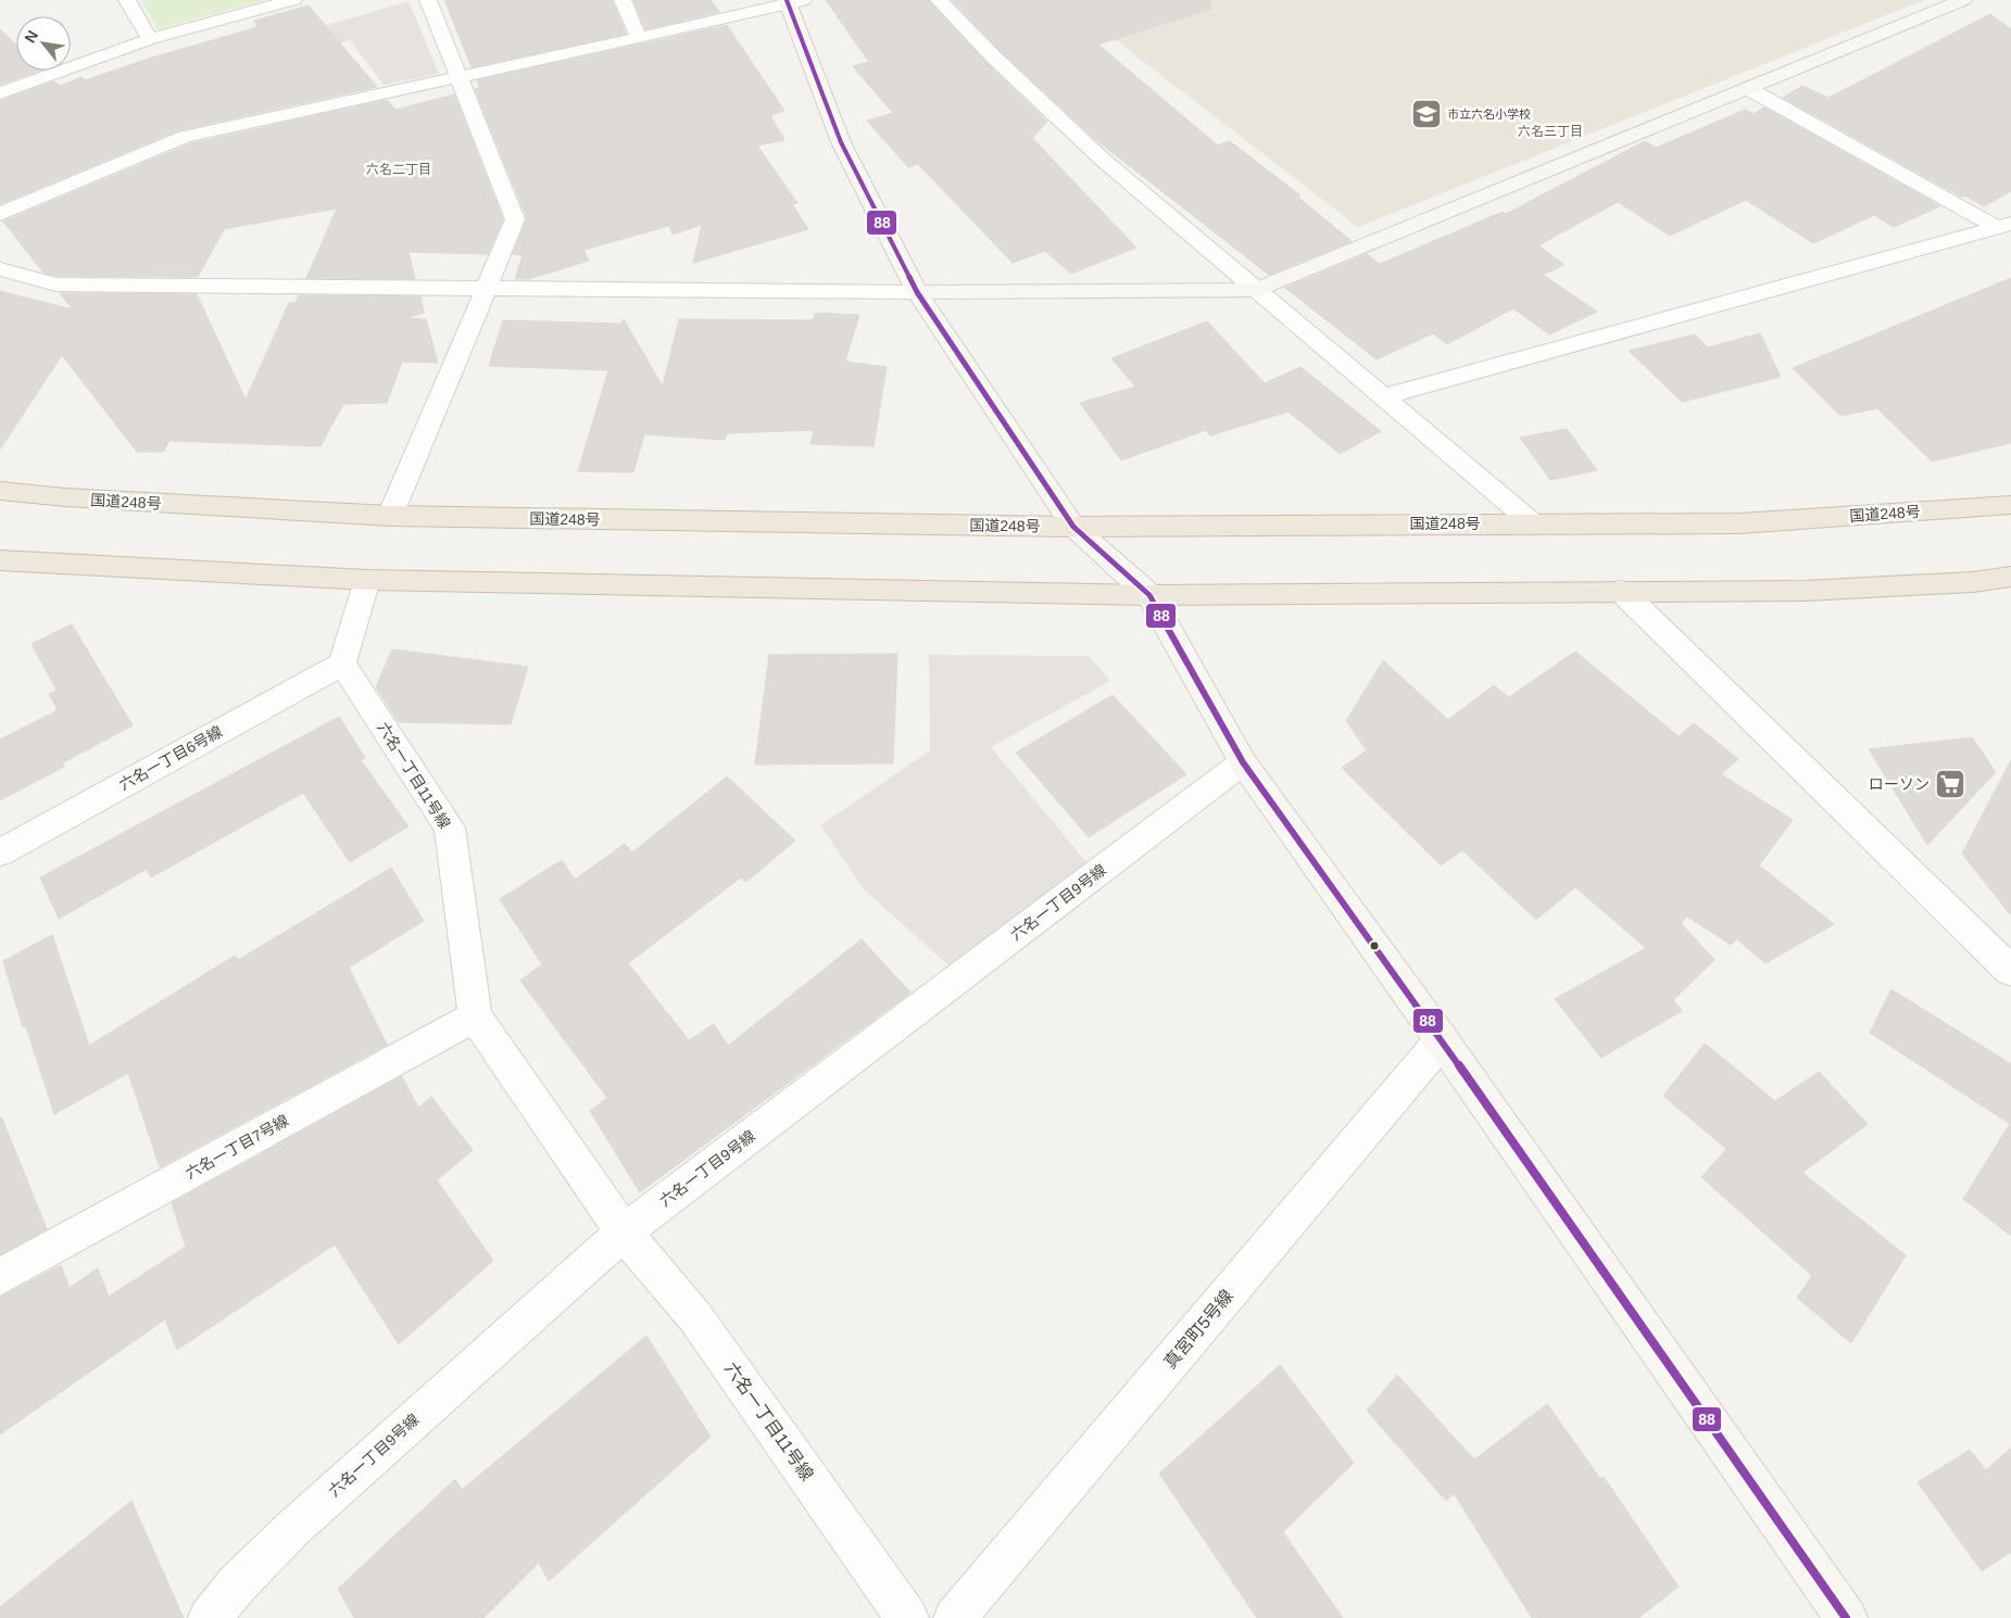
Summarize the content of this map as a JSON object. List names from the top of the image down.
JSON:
{
  "streets": {
    "highway": ["国道248号"],
    "street": [
      "六名一丁目6号線",
      "六名一丁目11号線",
      "六名一丁目9号線",
      "六名一丁目7号線",
      "真宮町5号線"
    ]
  },
  "crossings": [
    ["六名一丁目6号線", "六名一丁目11号線"],
    ["六名一丁目11号線", "六名一丁目9号線"],
    ["六名一丁目11号線", "六名一丁目7号線"]
  ],
  "districts": ["六名三丁目", "六名二丁目"],
  "places": {
    "school or university": ["市立六名小学校"],
    "supermarket": ["ローソン"]
  },
  "lines": ["transit line 88"],
  "north": "top left"
}
